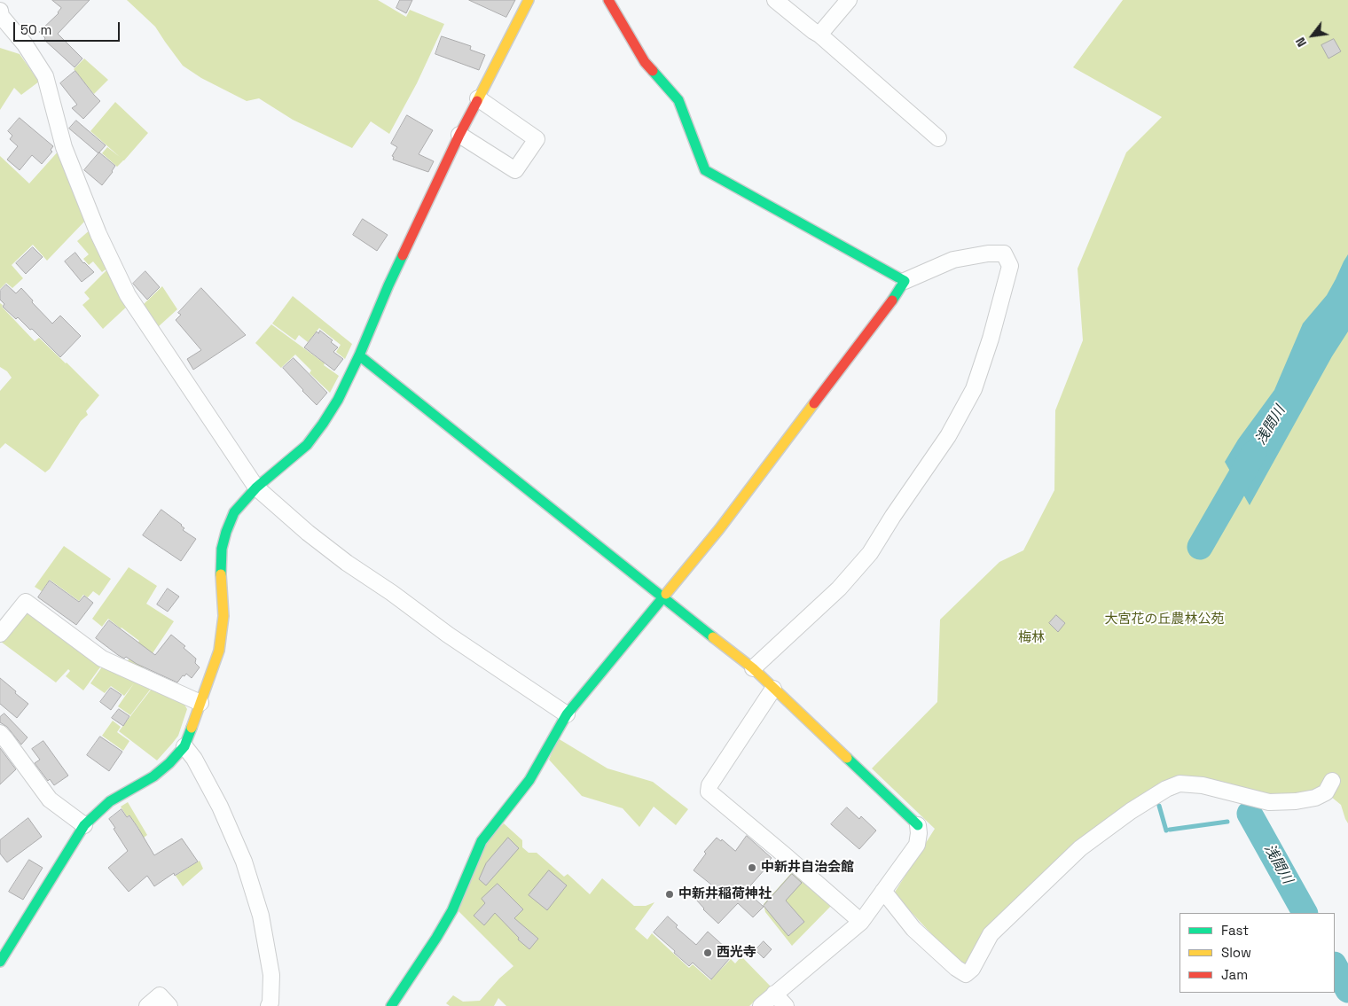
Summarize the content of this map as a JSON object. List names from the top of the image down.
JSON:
{
  "water": ["浅間川"],
  "parks": ["大宮花の丘農林公苑", "梅林"],
  "places": ["中新井自治会館", "中新井稲荷神社", "西光寺"],
  "legend": ["Fast", "Slow", "Jam"],
  "scale_bar": "50 m",
  "north": "bottom left"
}
